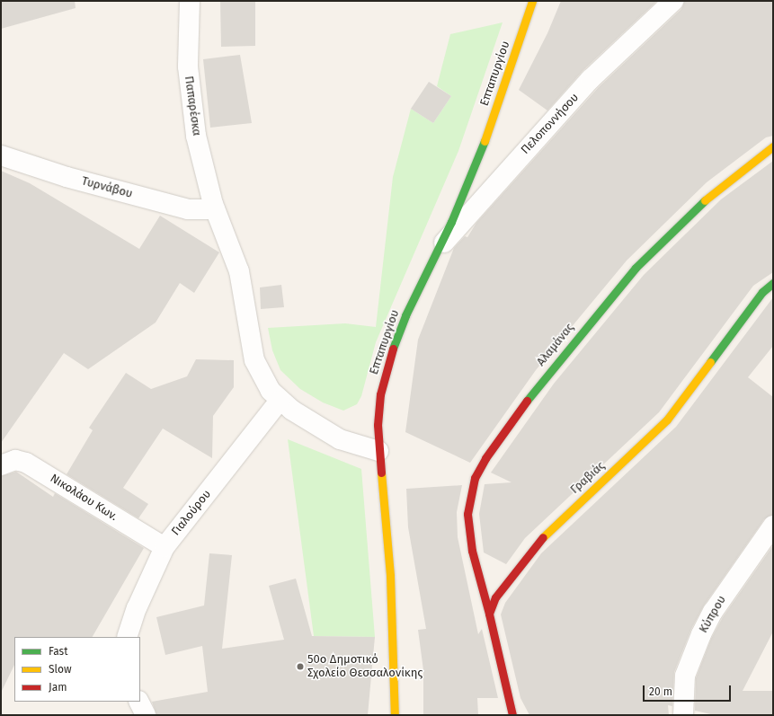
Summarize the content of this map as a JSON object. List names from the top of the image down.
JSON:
{
  "streets": {
    "street": [
      "Επταπυργίου",
      "Παπαρέσκα",
      "Πελοποννήσου",
      "Τυρνάβου",
      "Αλαμάνας",
      "Γραβιάς",
      "Νικολάου Κων.",
      "Γιαλούρου",
      "Κύπρου"
    ]
  },
  "crossings": [
    ["Επταπυργίου", "Παπαρέσκα"],
    ["Επταπυργίου", "Πελοποννήσου"],
    ["Παπαρέσκα", "Τυρνάβου"],
    ["Παπαρέσκα", "Γιαλούρου"],
    ["Αλαμάνας", "Γραβιάς"],
    ["Νικολάου Κων.", "Γιαλούρου"]
  ],
  "places": ["50ο Δημοτικό Σχολείο Θεσσαλονίκης"],
  "legend": ["Fast", "Slow", "Jam"],
  "scale_bar": "20 m"
}
